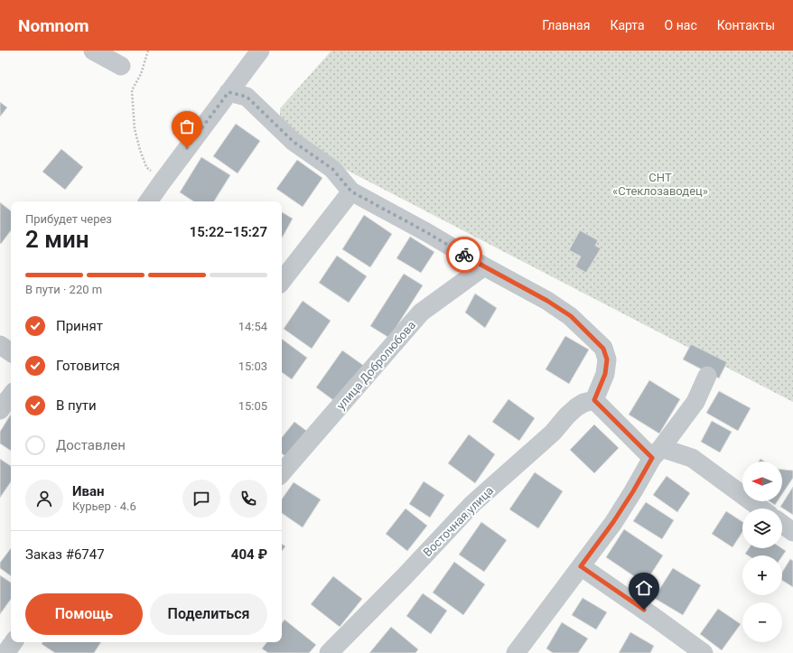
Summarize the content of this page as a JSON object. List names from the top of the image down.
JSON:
{
  "streets": {
    "street": ["улица Добролюбова", "Восточная улица"]
  },
  "parks": ["СНТ «Стеклозаводец»"],
  "north": "left",
  "page": {
    "header": "Nomnom",
    "nav": [
      "Главная",
      "Карта",
      "О нас",
      "Контакты"
    ],
    "heading": ["2 мин", "Прибудет через", "15:22–15:27"],
    "panel": [
      "Иван",
      "Курьер · 4.6",
      "Заказ #6747",
      "404 ₽"
    ],
    "bar": "В пути · 220 m",
    "list": [
      ["Принят", "14:54"],
      ["Готовится", "15:03"],
      ["В пути", "15:05"],
      "Доставлен"
    ],
    "map_buttons": ["+", "−"],
    "buttons": ["Помощь", "Поделиться"]
  }
}
